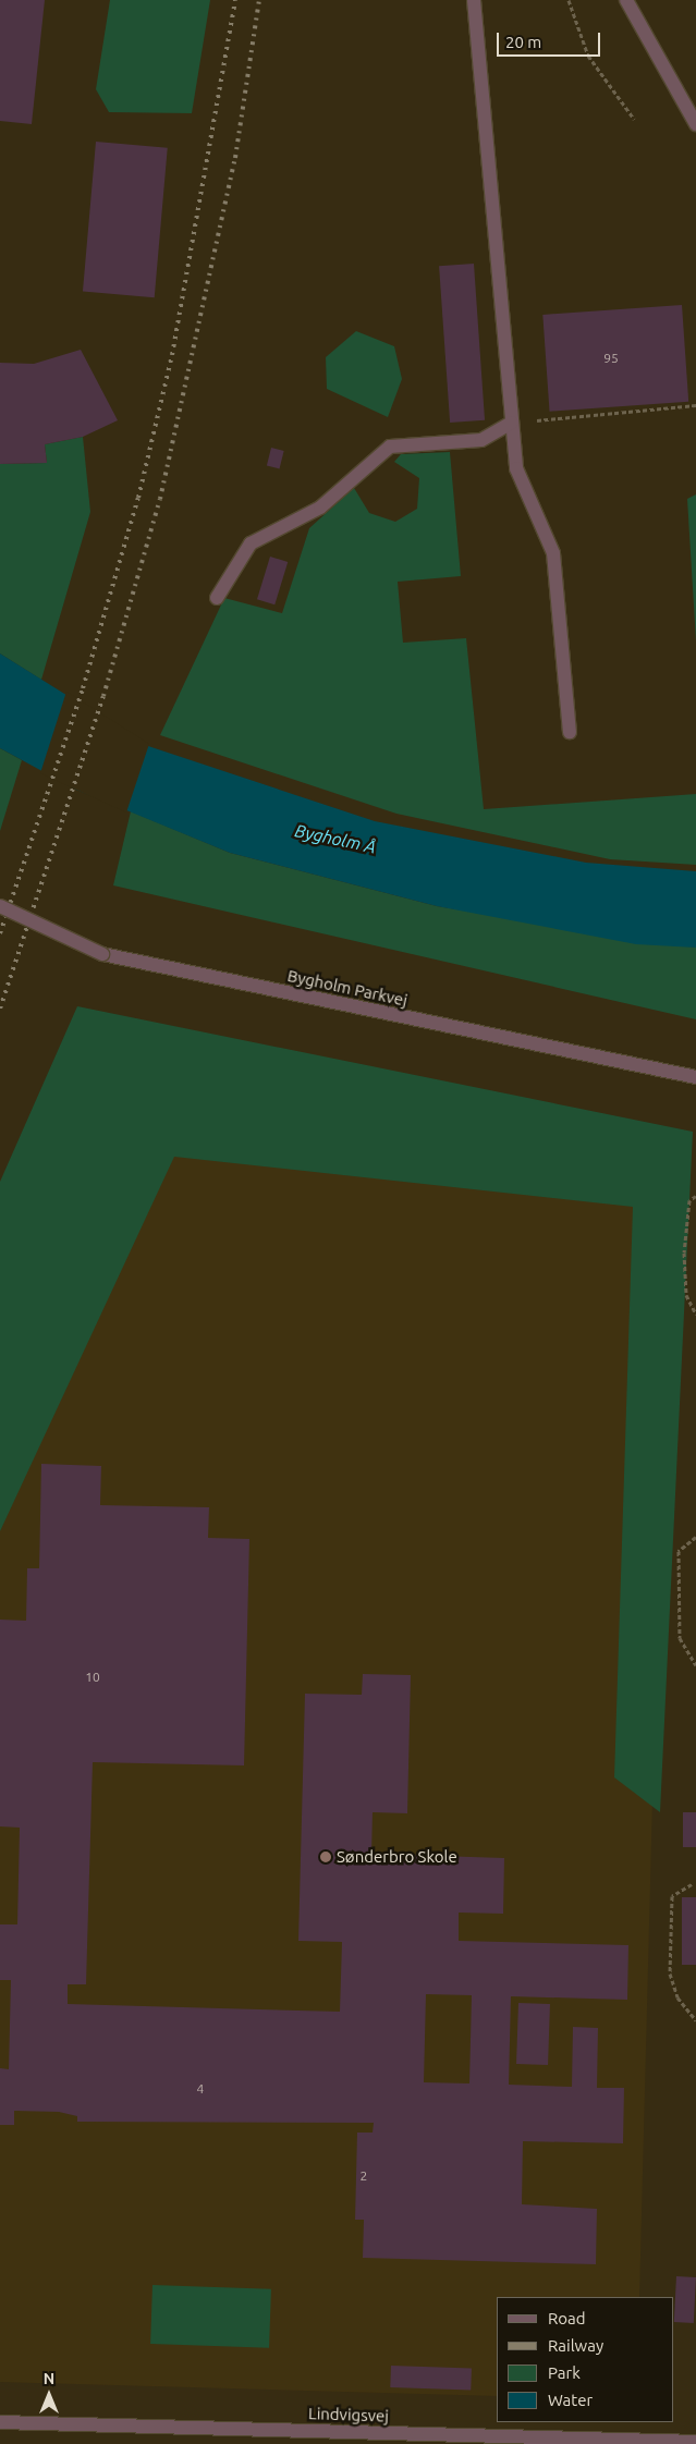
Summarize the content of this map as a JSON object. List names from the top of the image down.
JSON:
{
  "streets": {
    "street": ["Bygholm Parkvej", "Lindvigsvej"]
  },
  "water": ["Bygholm Å"],
  "places": ["Sønderbro Skole"],
  "house_numbers": [
    "95",
    "10",
    "4",
    "2"
  ],
  "legend": [
    "Road",
    "Railway",
    "Park",
    "Water"
  ],
  "scale_bar": "20 m",
  "north": "top"
}
